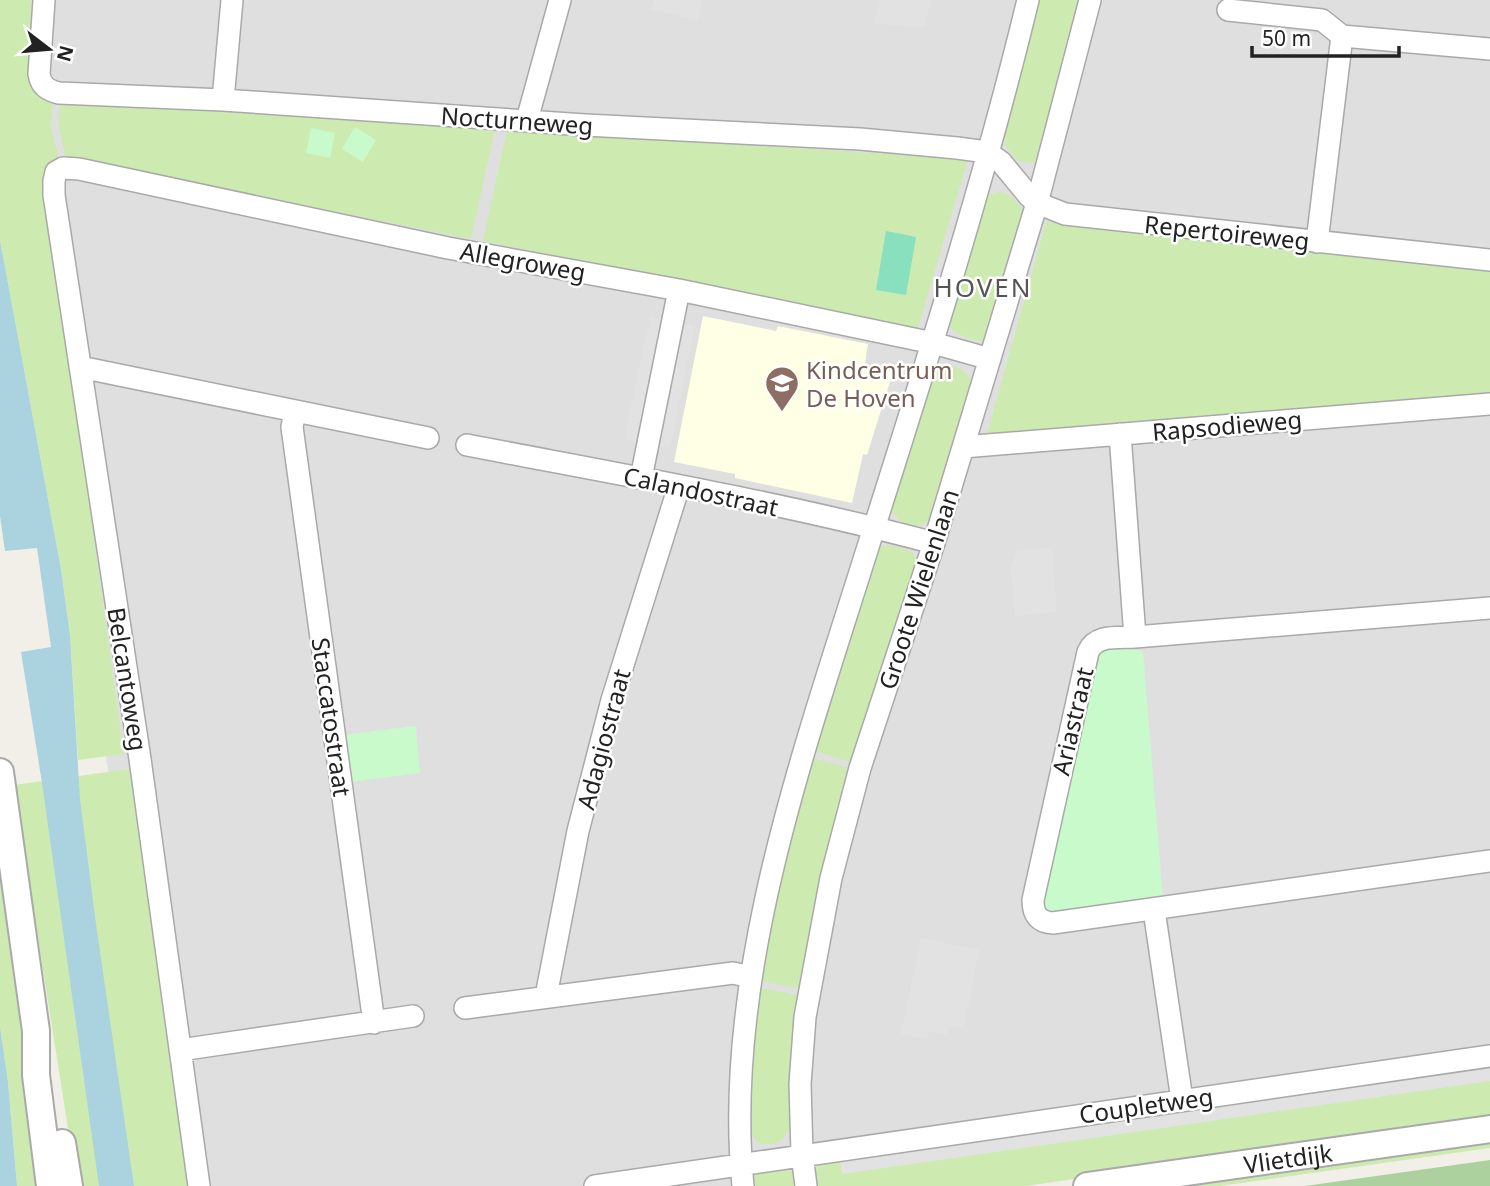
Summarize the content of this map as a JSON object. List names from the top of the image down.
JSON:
{
  "streets": {
    "street": [
      "Nocturneweg",
      "Repertoireweg",
      "Allegroweg",
      "Rapsodieweg",
      "Calandostraat",
      "Groote Wielenlaan",
      "Belcantoweg",
      "Staccatostraat",
      "Ariastraat",
      "Adagiostraat",
      "Coupletweg",
      "Vlietdijk"
    ]
  },
  "crossings": [
    ["Nocturneweg", "Repertoireweg"],
    ["Repertoireweg", "Groote Wielenlaan"],
    ["Allegroweg", "Groote Wielenlaan"],
    ["Allegroweg", "Belcantoweg"],
    ["Rapsodieweg", "Groote Wielenlaan"],
    ["Calandostraat", "Groote Wielenlaan"],
    ["Calandostraat", "Adagiostraat"],
    ["Groote Wielenlaan", "Coupletweg"]
  ],
  "districts": ["HOVEN"],
  "places": {
    "school or university": ["Kindcentrum De Hoven"]
  },
  "scale_bar": "50 m",
  "north": "right"
}
